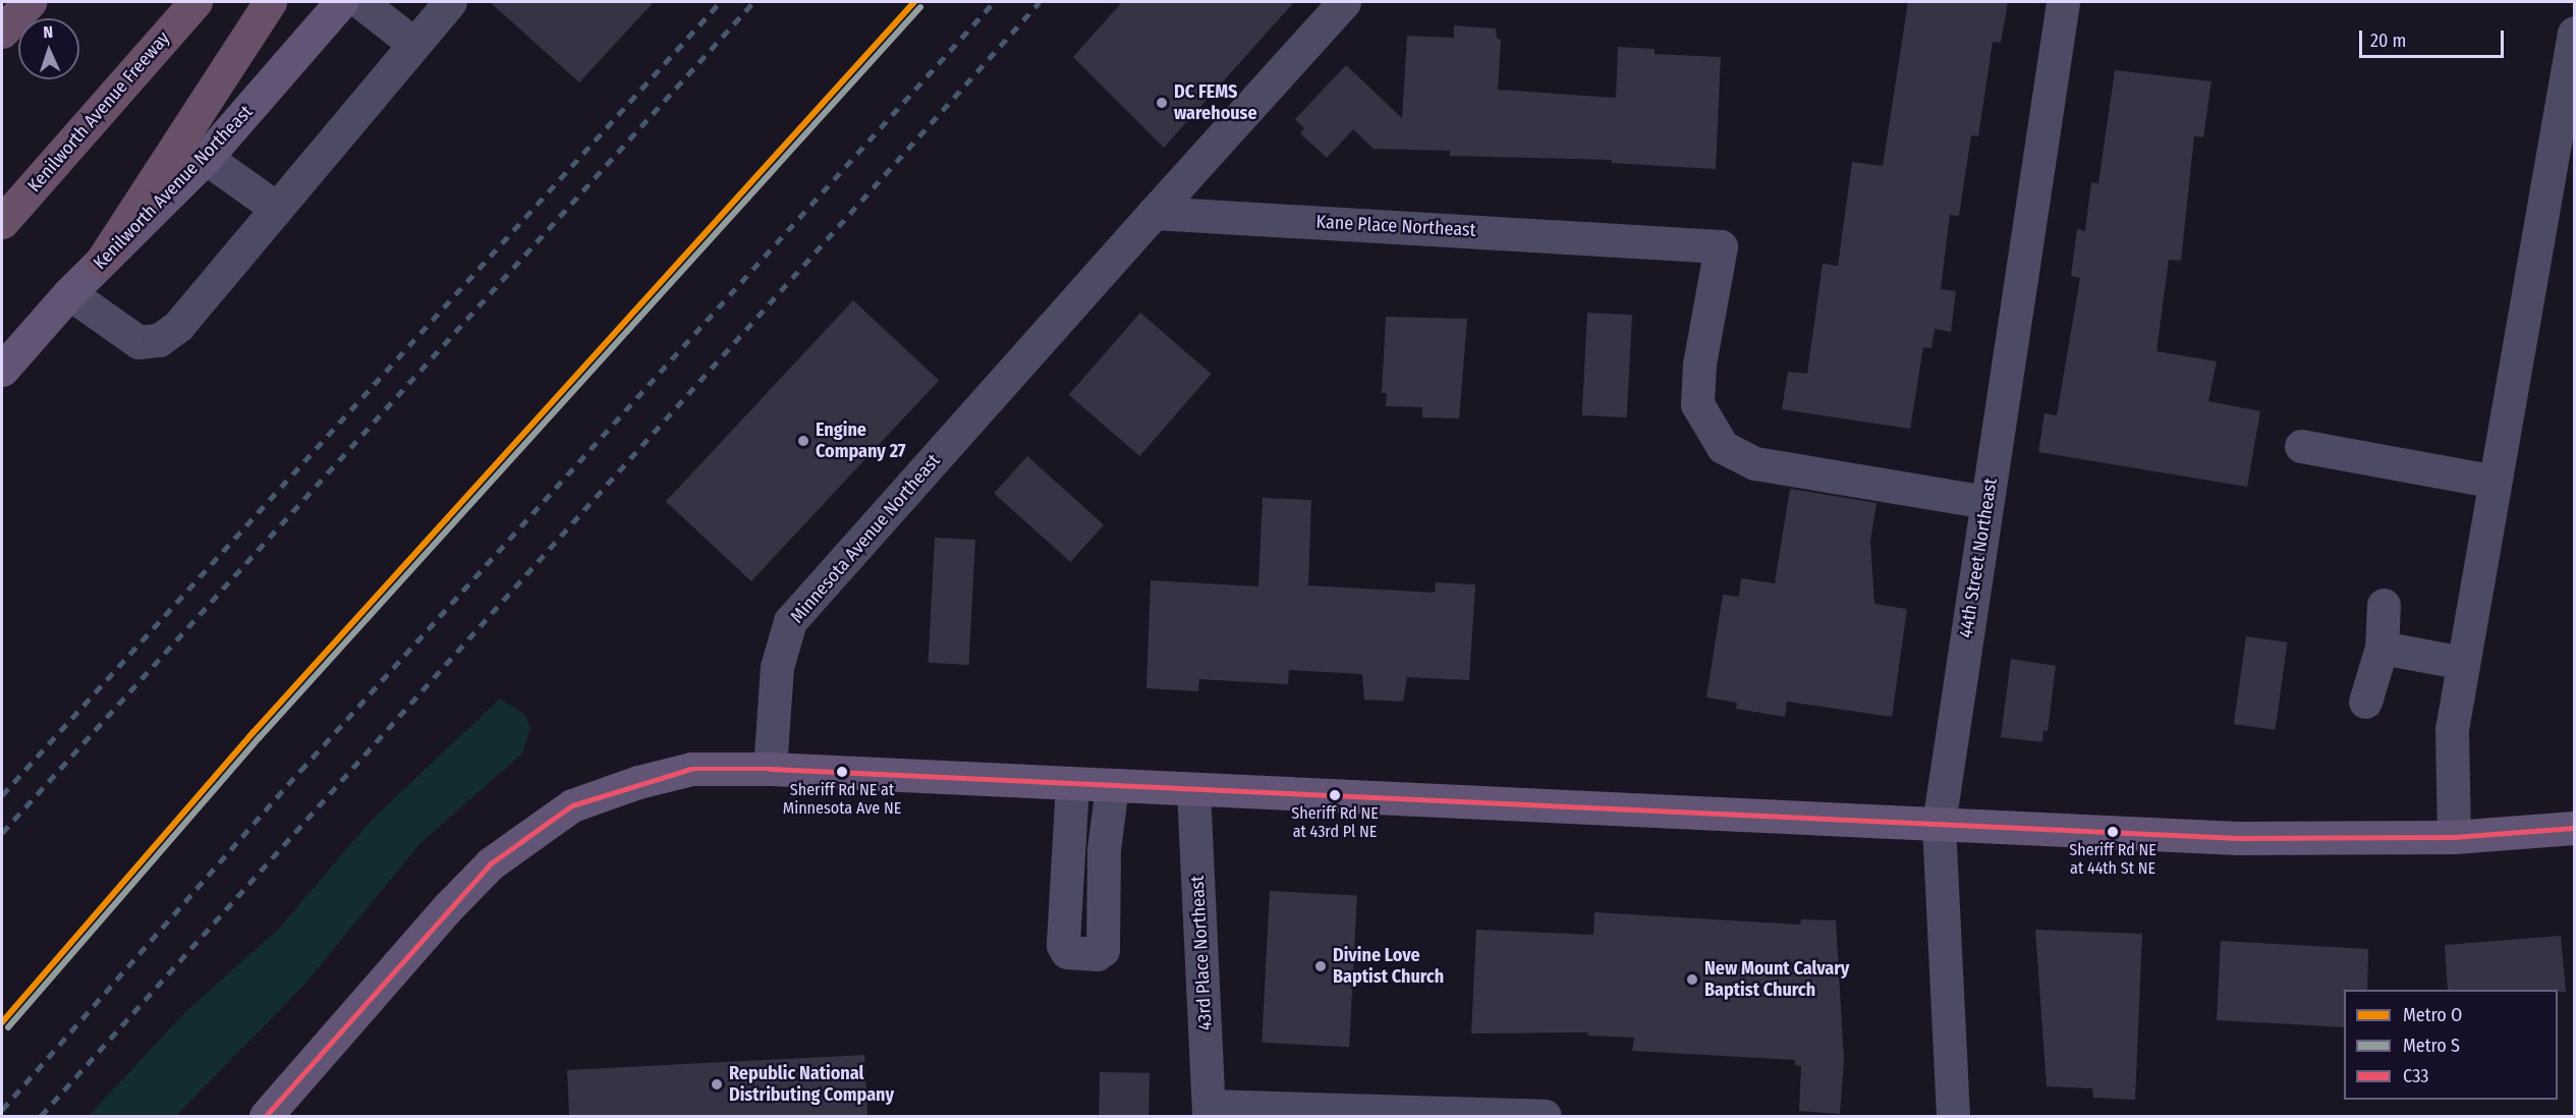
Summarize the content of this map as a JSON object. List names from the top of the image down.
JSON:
{
  "streets": {
    "highway": ["Kenilworth Avenue Freeway"],
    "main road": ["Kenilworth Avenue Northeast"],
    "street": [
      "Kane Place Northeast",
      "Minnesota Avenue Northeast",
      "44th Street Northeast",
      "43rd Place Northeast"
    ]
  },
  "crossings": [
    ["Kane Place Northeast", "Minnesota Avenue Northeast"],
    ["Kane Place Northeast", "44th Street Northeast"]
  ],
  "places": [
    "DC FEMS warehouse",
    "Engine Company 27",
    "Sheriff Rd NE at Minnesota Ave NE",
    "Sheriff Rd NE at 43rd Pl NE",
    "Sheriff Rd NE at 44th St NE",
    "Divine Love Baptist Church",
    "New Mount Calvary Baptist Church",
    "Republic National Distributing Company"
  ],
  "lines": ["metro line O", "metro line S", "transit line C33"],
  "legend": ["Metro O", "Metro S", "C33"],
  "scale_bar": "20 m",
  "north": "top"
}
